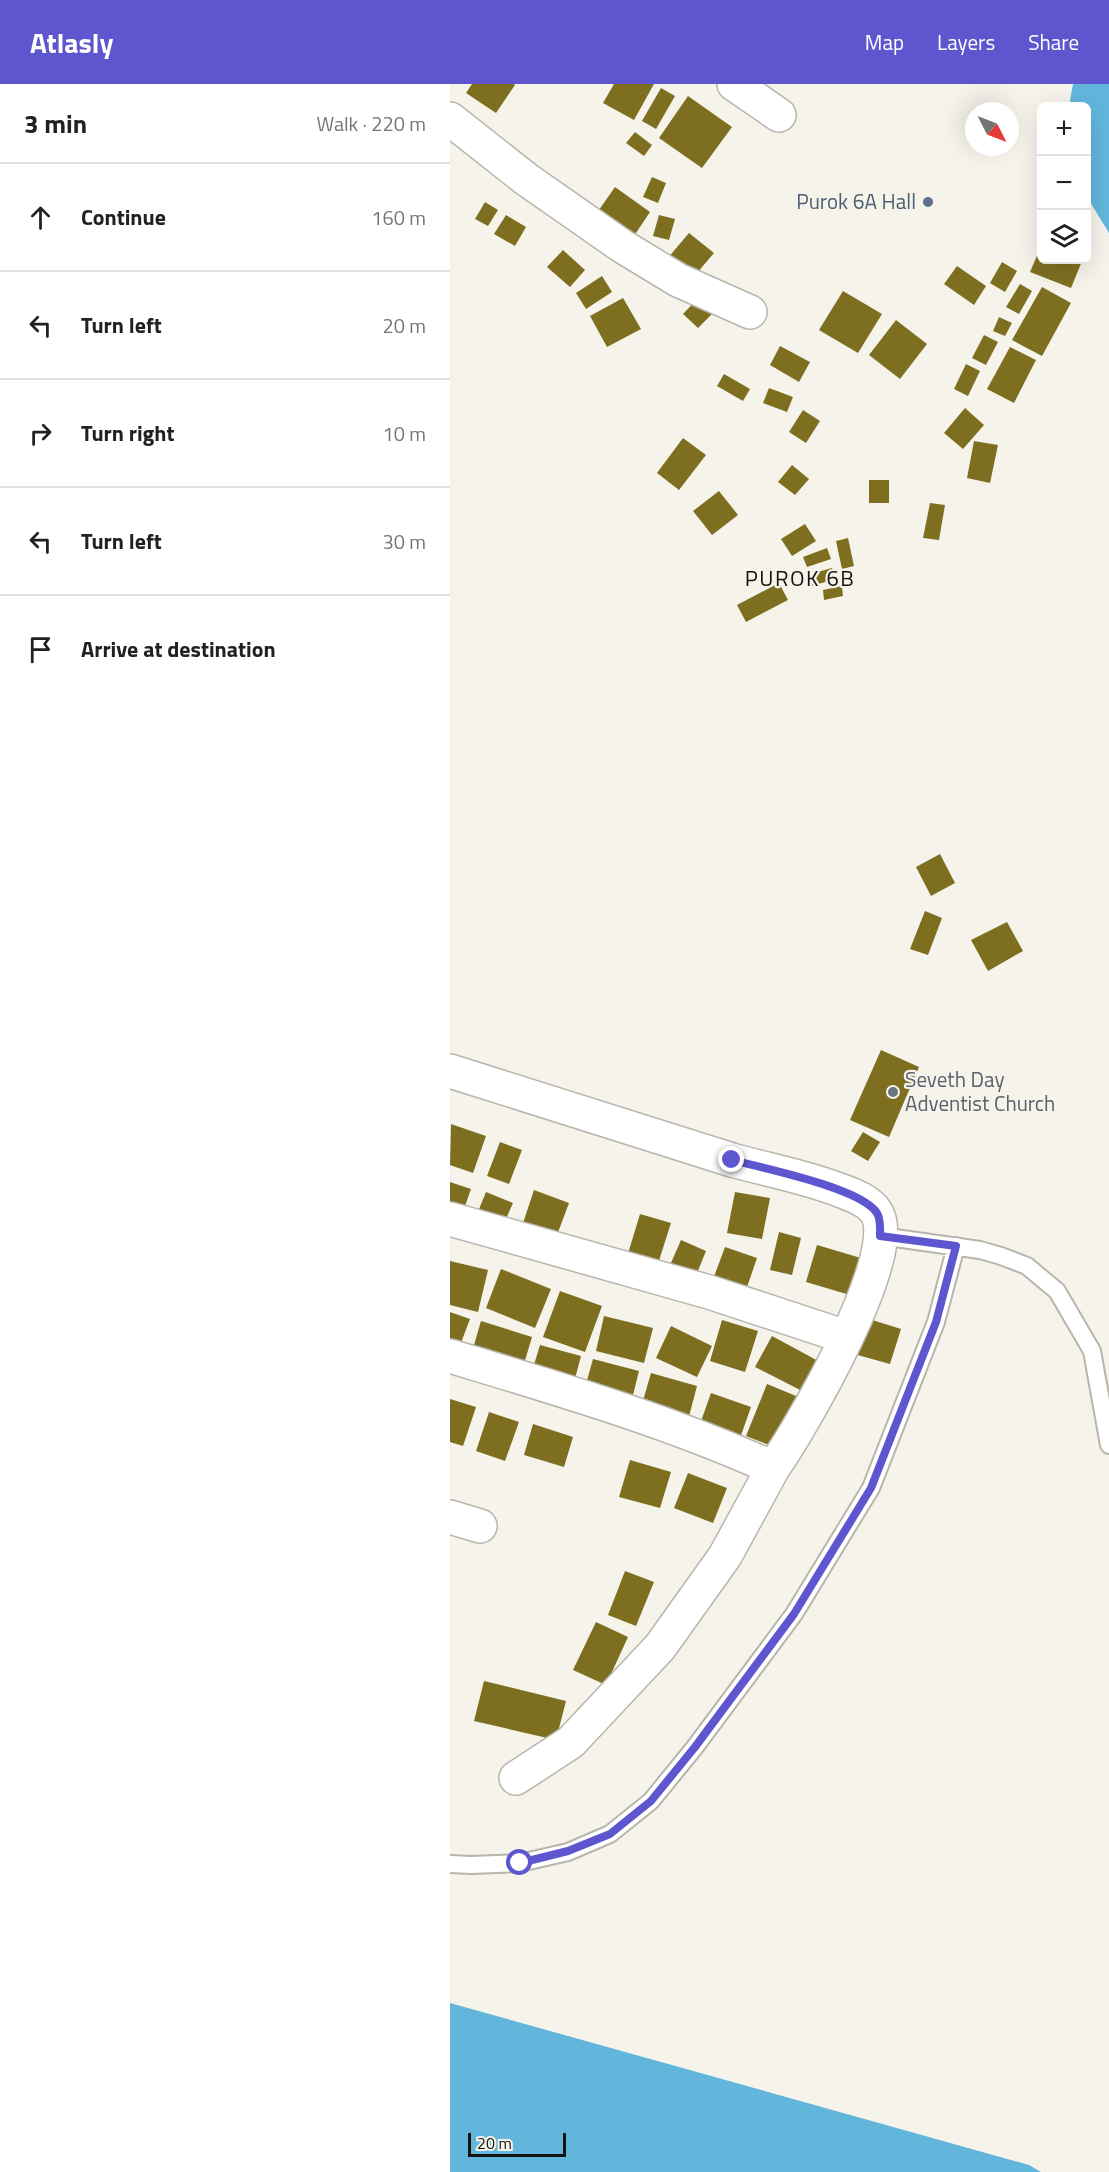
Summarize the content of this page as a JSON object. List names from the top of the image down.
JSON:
{
  "districts": ["PUROK 6B"],
  "places": ["Purok 6A Hall", "Seveth Day Adventist Church"],
  "scale_bar": "20 m",
  "north": "bottom right",
  "page": {
    "header": "Atlasly",
    "nav": ["Map", "Layers", "Share"],
    "heading": ["3 min", "Walk · 220 m"],
    "map_buttons": ["+", "−"],
    "list": [
      ["Continue", "160 m"],
      ["Turn left", "20 m"],
      ["Turn right", "10 m"],
      ["Turn left", "30 m"],
      "Arrive at destination"
    ],
    "scale": "20 m"
  }
}
